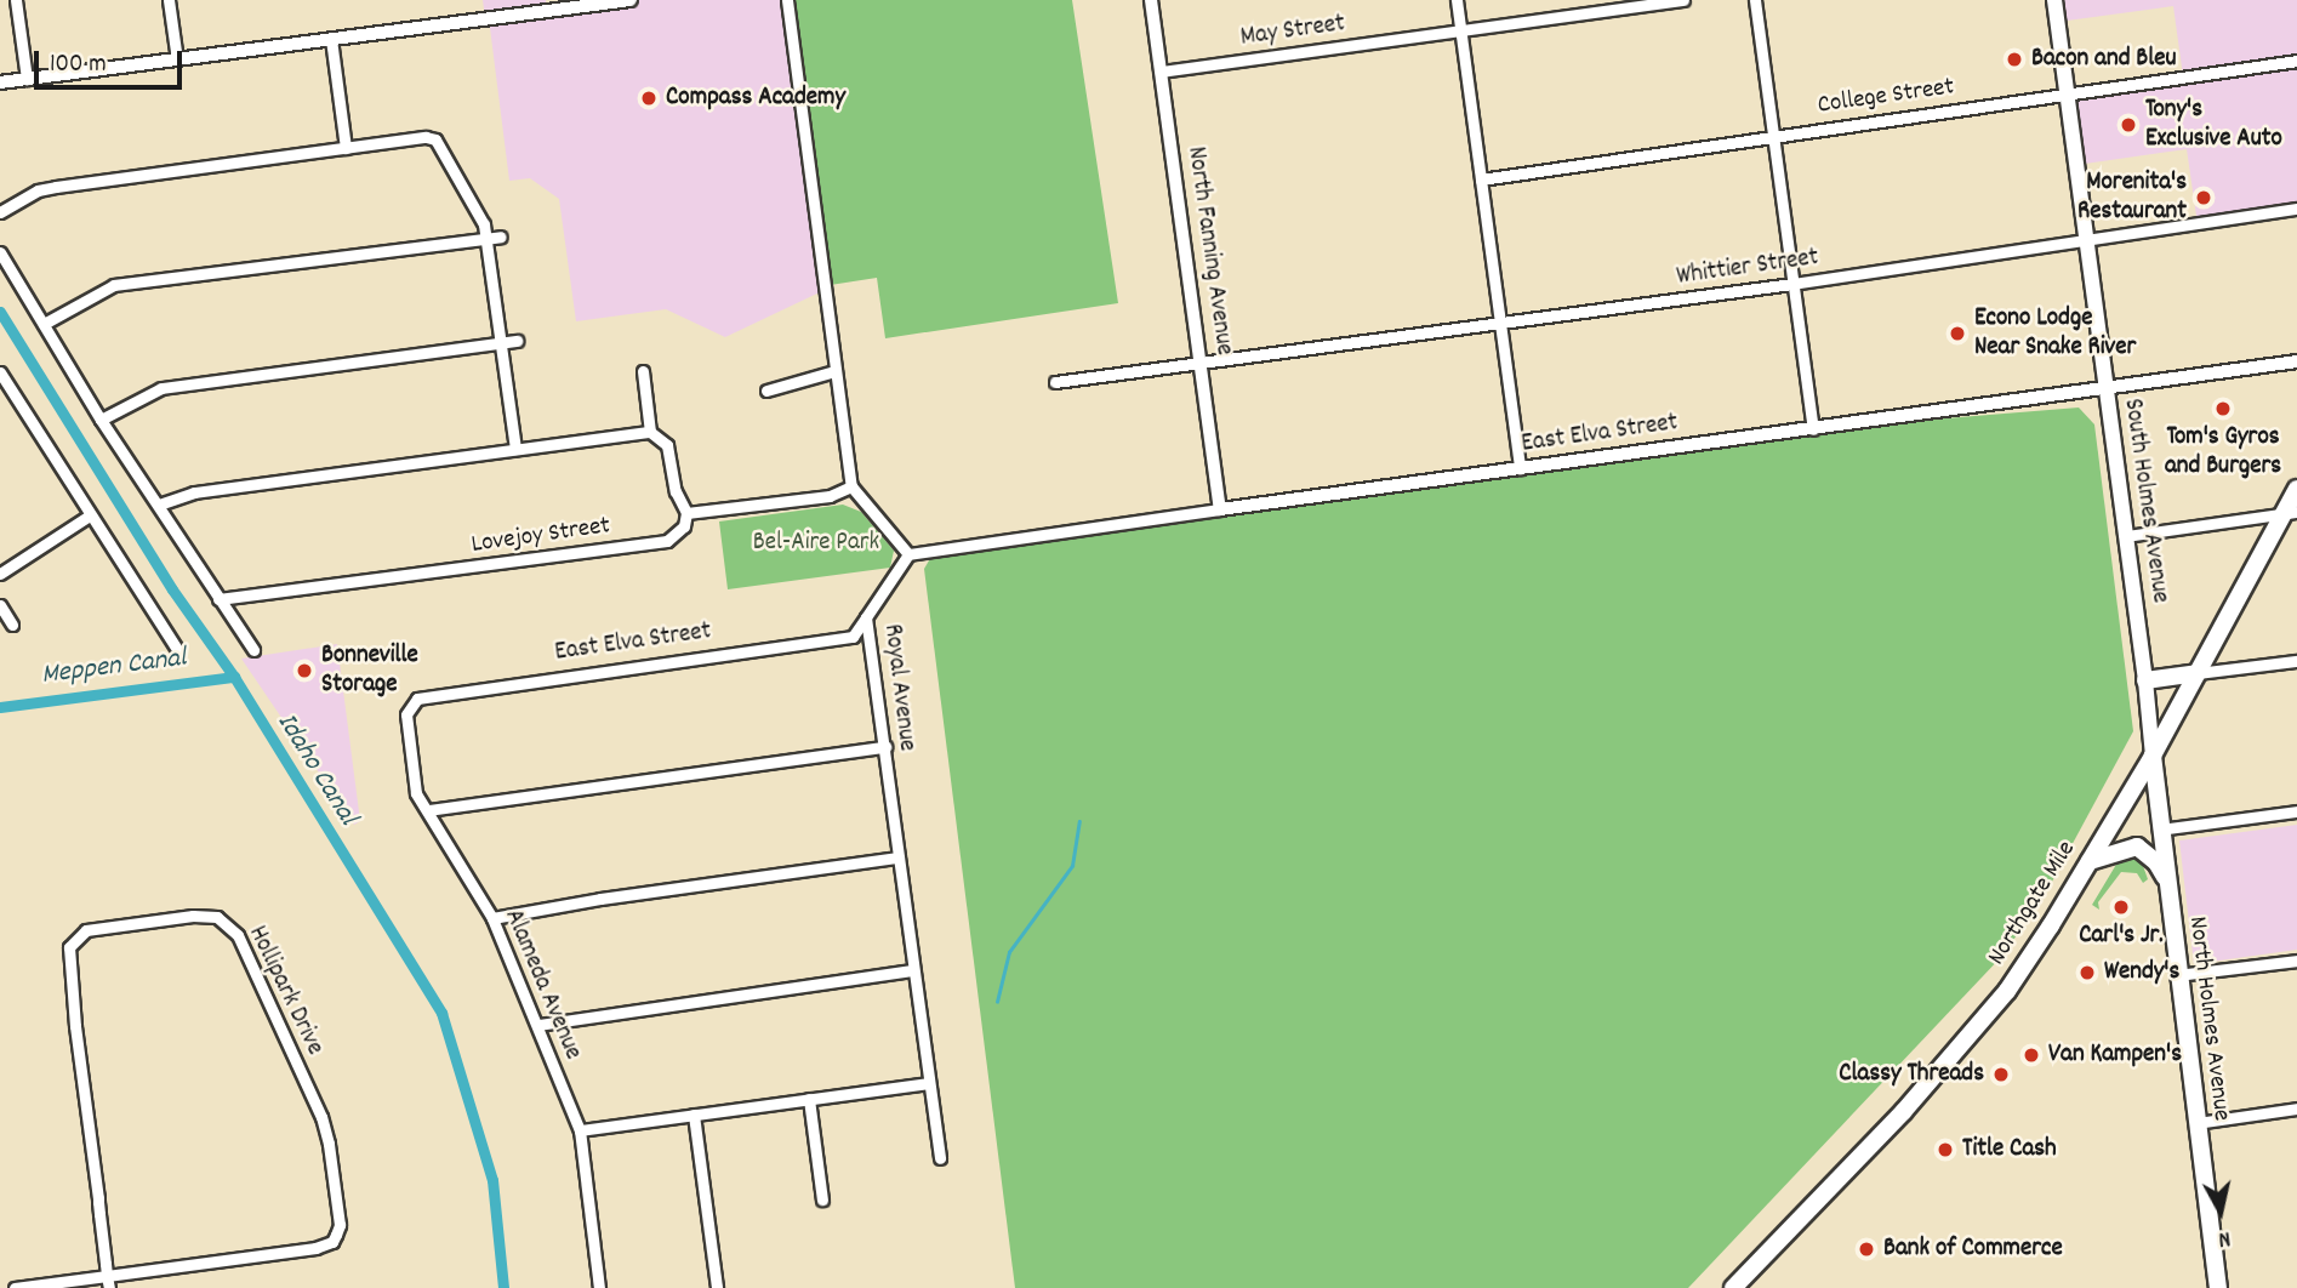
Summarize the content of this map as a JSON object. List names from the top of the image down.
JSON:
{
  "streets": {
    "main road": ["South Holmes Avenue", "Northgate Mile", "North Holmes Avenue"],
    "street": [
      "May Street",
      "College Street",
      "North Fanning Avenue",
      "Whittier Street",
      "East Elva Street",
      "Lovejoy Street",
      "Royal Avenue",
      "Alameda Avenue",
      "Hollipark Drive"
    ]
  },
  "crossings": [
    ["May Street", "North Fanning Avenue"],
    ["College Street", "South Holmes Avenue"],
    ["North Fanning Avenue", "Whittier Street"],
    ["North Fanning Avenue", "East Elva Street"],
    ["Whittier Street", "South Holmes Avenue"],
    ["East Elva Street", "South Holmes Avenue"],
    ["East Elva Street", "Royal Avenue"],
    ["East Elva Street", "Alameda Avenue"],
    ["South Holmes Avenue", "Northgate Mile"],
    ["South Holmes Avenue", "North Holmes Avenue"],
    ["Northgate Mile", "North Holmes Avenue"]
  ],
  "water": ["Meppen Canal", "Idaho Canal"],
  "parks": ["Bel-Aire Park"],
  "places": [
    "Bacon and Bleu",
    "Compass Academy",
    "Tony's Exclusive Auto",
    "Morenita's Restaurant",
    "Econo Lodge Near Snake River",
    "Tom's Gyros and Burgers",
    "Bonneville Storage",
    "Carl's Jr.",
    "Wendy's",
    "Van Kampen's",
    "Classy Threads",
    "Title Cash",
    "Bank of Commerce"
  ],
  "scale_bar": "100 m",
  "north": "bottom"
}
